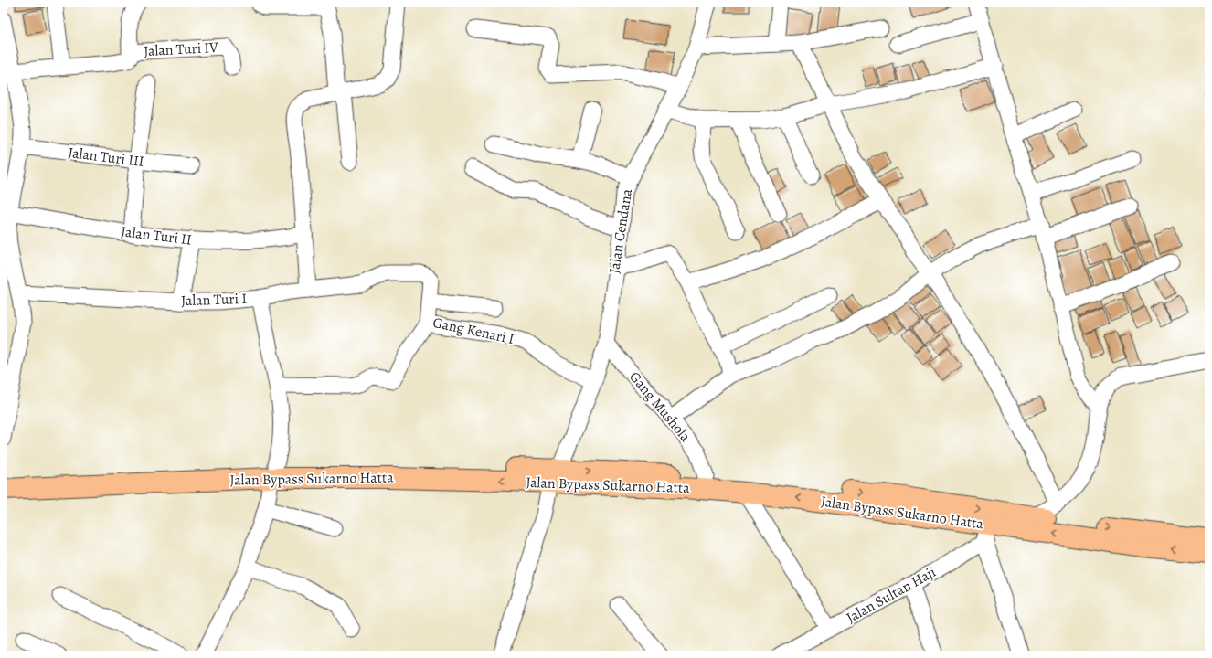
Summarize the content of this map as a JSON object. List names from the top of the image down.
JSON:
{
  "streets": {
    "highway": ["Jalan Bypass Sukarno Hatta"],
    "street": [
      "Jalan Turi IV",
      "Jalan Turi III",
      "Jalan Cendana",
      "Jalan Turi II",
      "Jalan Turi I",
      "Gang Kenari I",
      "Gang Mushola",
      "Jalan Sultan Haji"
    ]
  },
  "crossings": [
    ["Jalan Cendana", "Gang Kenari I"],
    ["Jalan Cendana", "Gang Mushola"],
    ["Jalan Cendana", "Jalan Bypass Sukarno Hatta"],
    ["Jalan Turi I", "Gang Kenari I"],
    ["Jalan Turi I", "Jalan Bypass Sukarno Hatta"],
    ["Gang Mushola", "Jalan Bypass Sukarno Hatta"],
    ["Jalan Bypass Sukarno Hatta", "Jalan Sultan Haji"]
  ]
}
